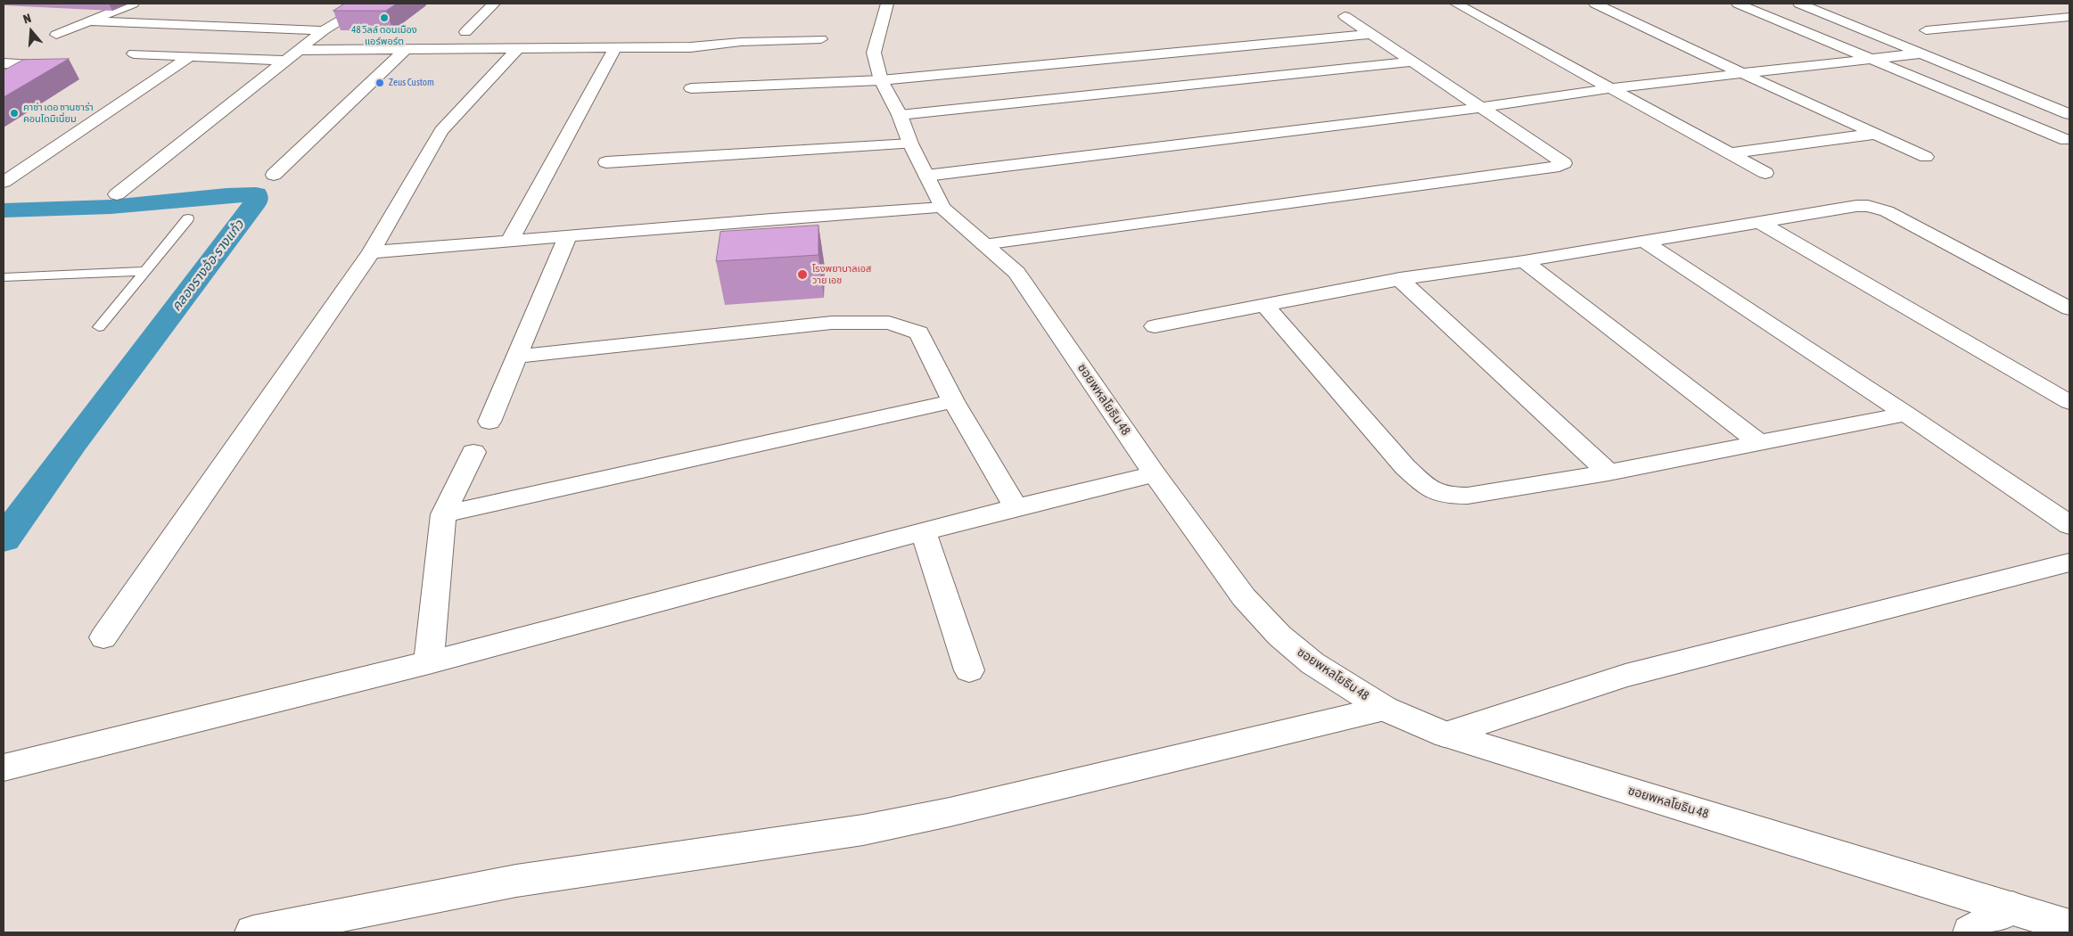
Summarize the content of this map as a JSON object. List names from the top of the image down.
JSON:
{
  "streets": {
    "street": ["ซอยพหลโยธิน 48"]
  },
  "water": ["คลองรางอ้อ-รางแก้ว"],
  "places": [
    "48 วิลล์ ดอนเมือง แอร์พอร์ต",
    "Zeus Custom",
    "คาซ่า เดอ ซานซาร่า คอนโดมิเนี่ยม",
    "โรงพยาบาลเอส วาย เอช"
  ],
  "north": "top"
}
